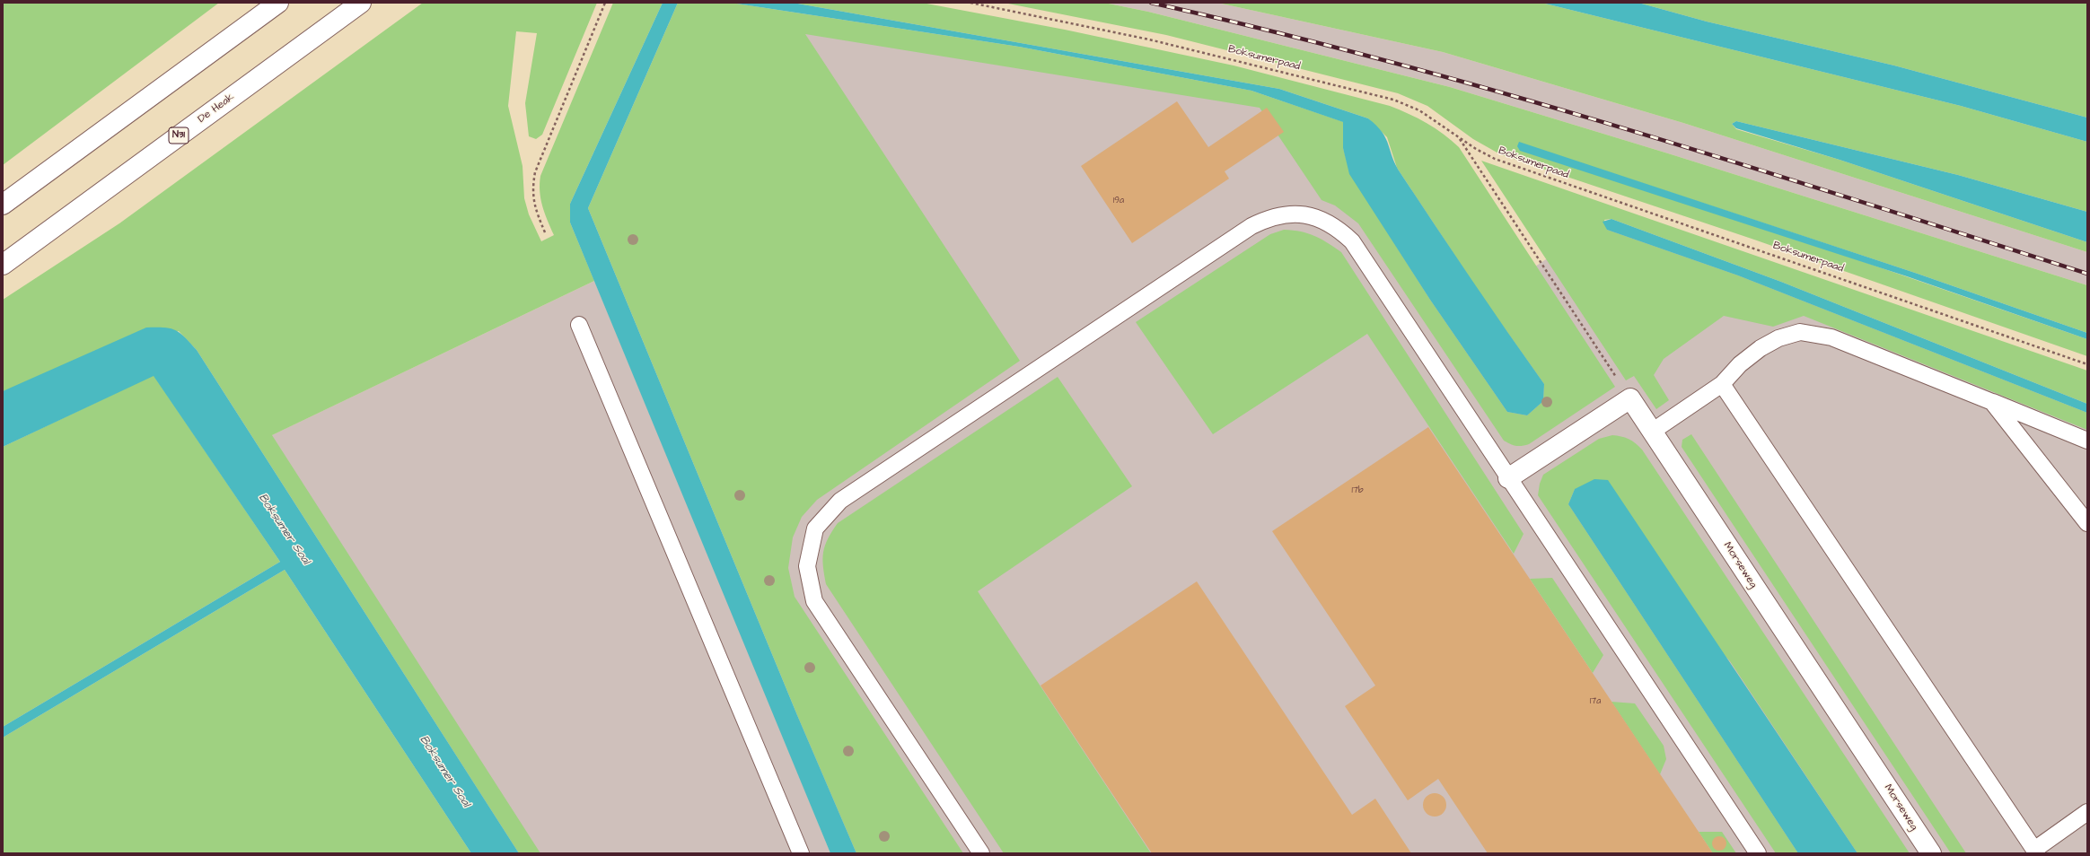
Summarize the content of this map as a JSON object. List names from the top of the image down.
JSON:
{
  "streets": {
    "main road": ["De Heak", "N31", "Morseweg"],
    "path": ["Boksumerpaad"]
  },
  "water": ["Boksumer Soal"],
  "house_numbers": ["19a", "17b", "17a"]
}
